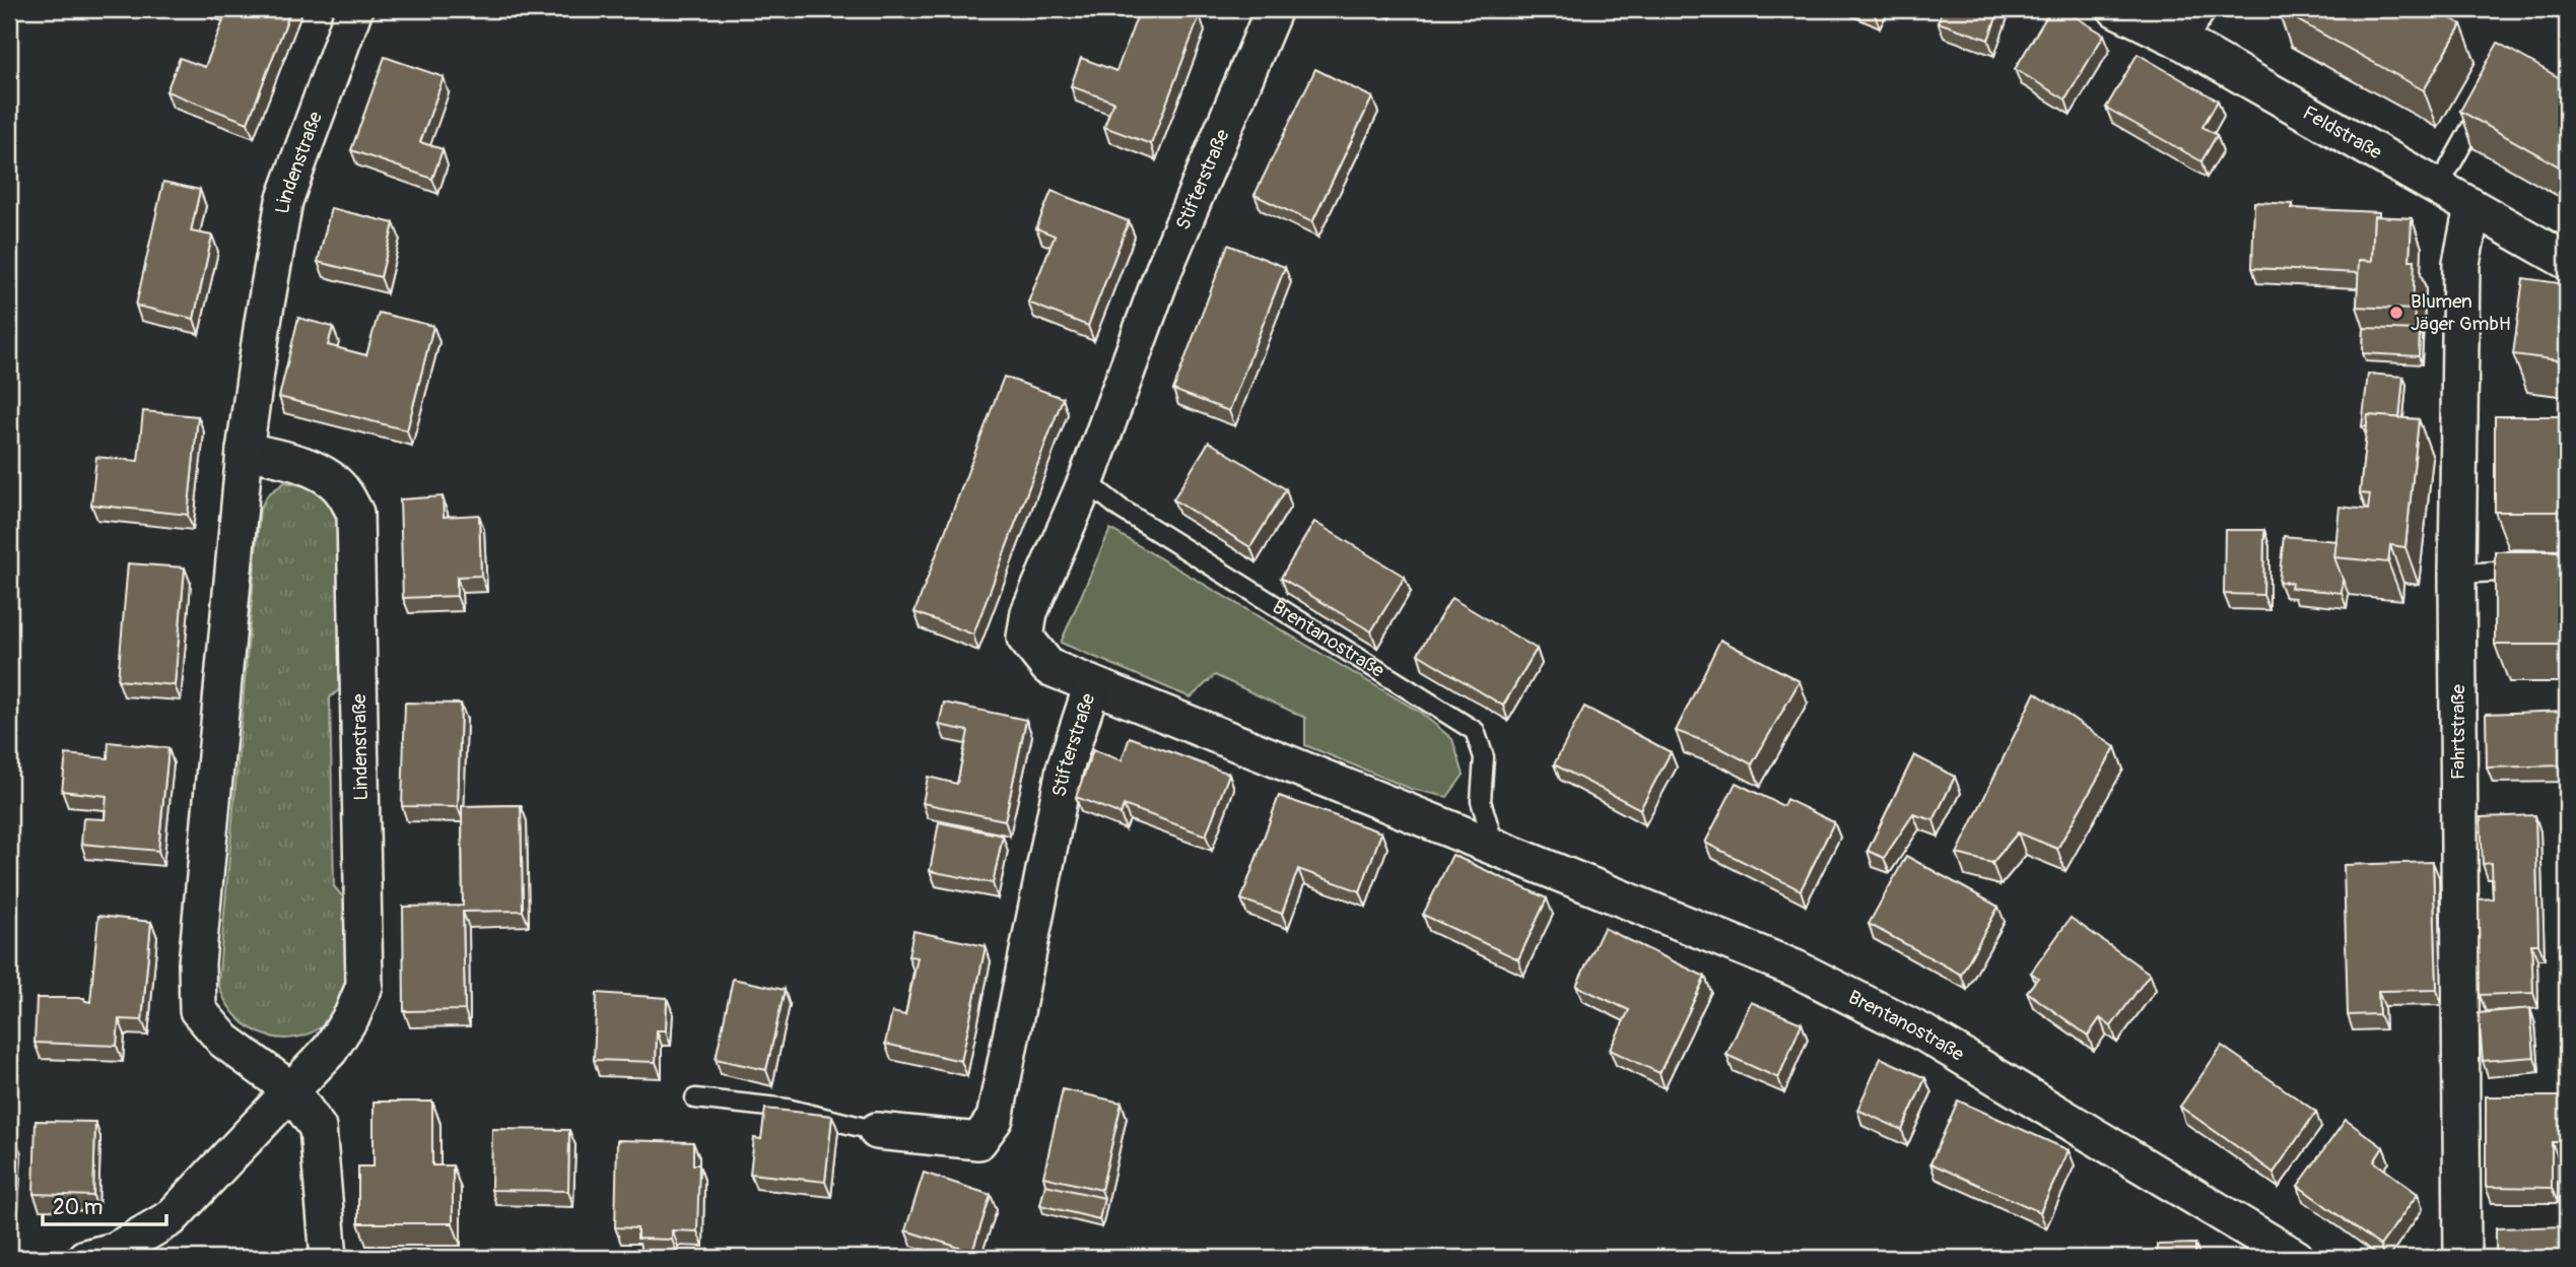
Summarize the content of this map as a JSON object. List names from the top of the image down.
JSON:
{
  "streets": {
    "street": [
      "Feldstraße",
      "Lindenstraße",
      "Stifterstraße",
      "Brentanostraße",
      "Fahrtstraße"
    ]
  },
  "crossings": [
    ["Feldstraße", "Fahrtstraße"],
    ["Stifterstraße", "Brentanostraße"]
  ],
  "places": ["Blumen Jäger GmbH"],
  "scale_bar": "20 m"
}
